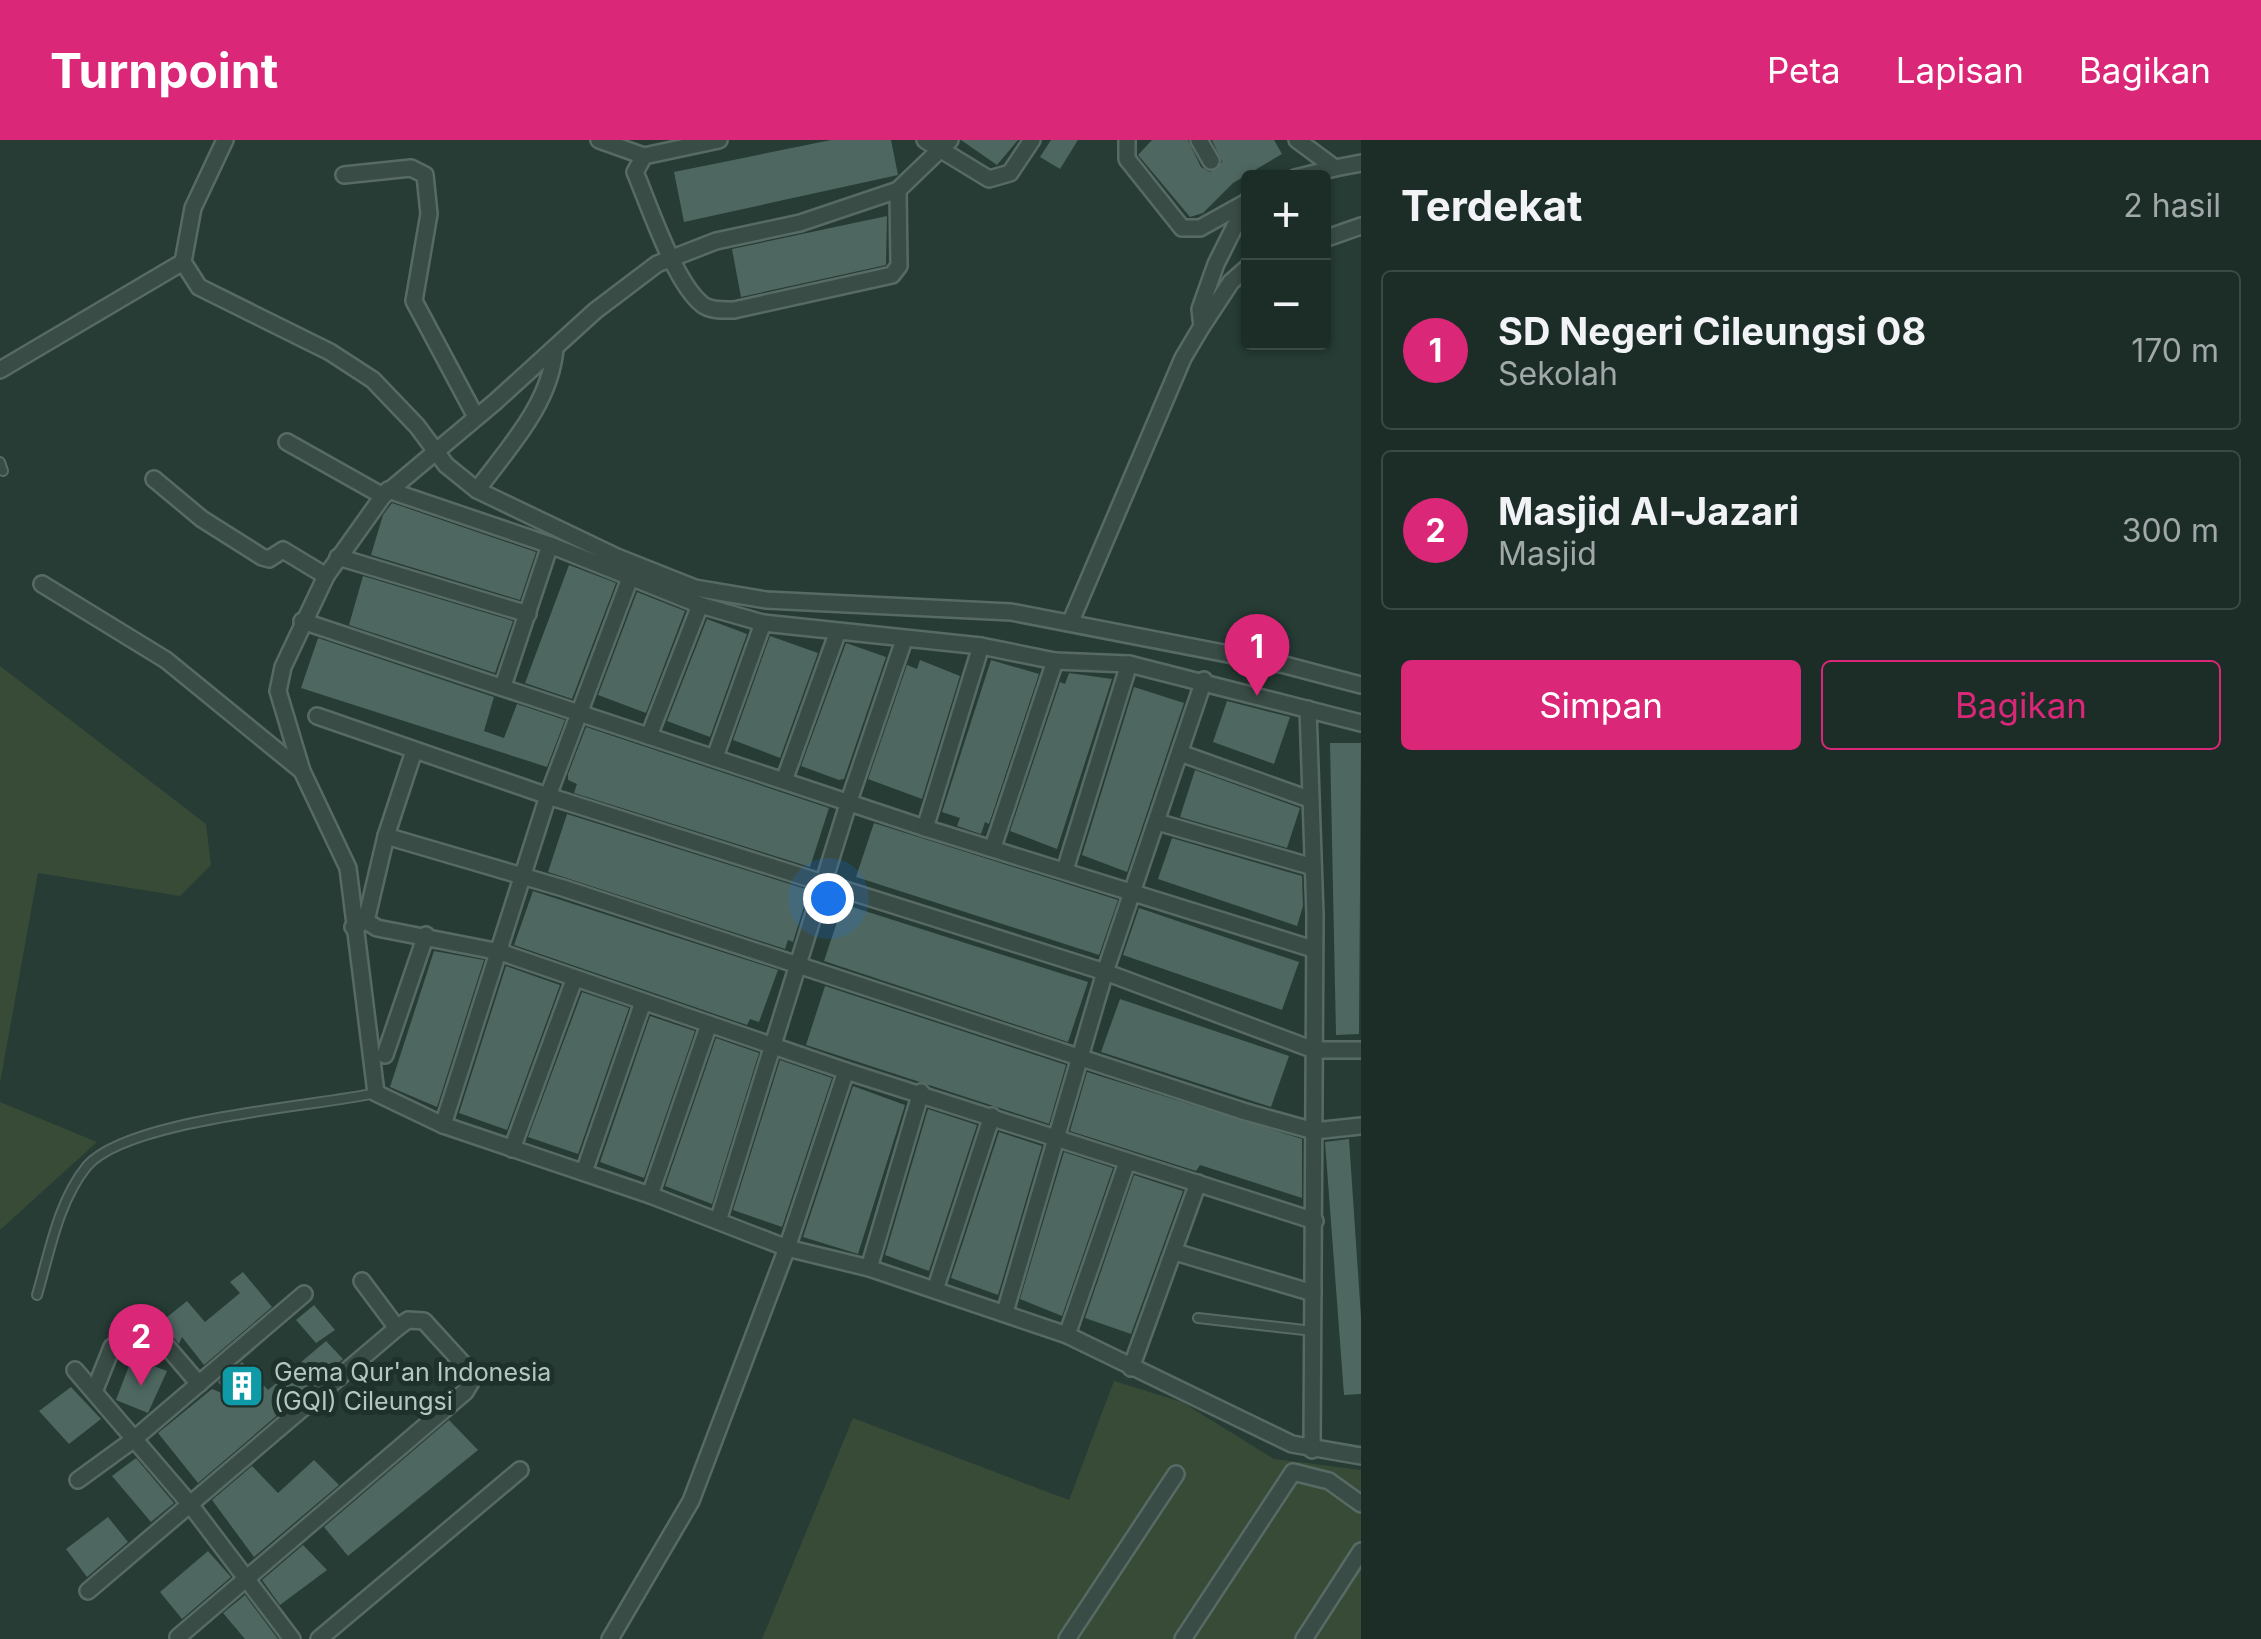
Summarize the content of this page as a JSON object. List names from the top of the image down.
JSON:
{
  "places": {
    "building": ["Gema Qur'an Indonesia (GQI) Cileungsi"]
  },
  "page": {
    "header": "Turnpoint",
    "nav": ["Peta", "Lapisan", "Bagikan"],
    "heading": ["Terdekat", "2 hasil"],
    "map_buttons": ["+", "−"],
    "list": [
      {
        "mark": "1",
        "name": "SD Negeri Cileungsi 08",
        "note": "Sekolah",
        "value": "170 m"
      },
      {
        "mark": "2",
        "name": "Masjid Al-Jazari",
        "note": "Masjid",
        "value": "300 m"
      }
    ],
    "pins": ["1", "2"],
    "buttons": ["Simpan", "Bagikan"]
  }
}
